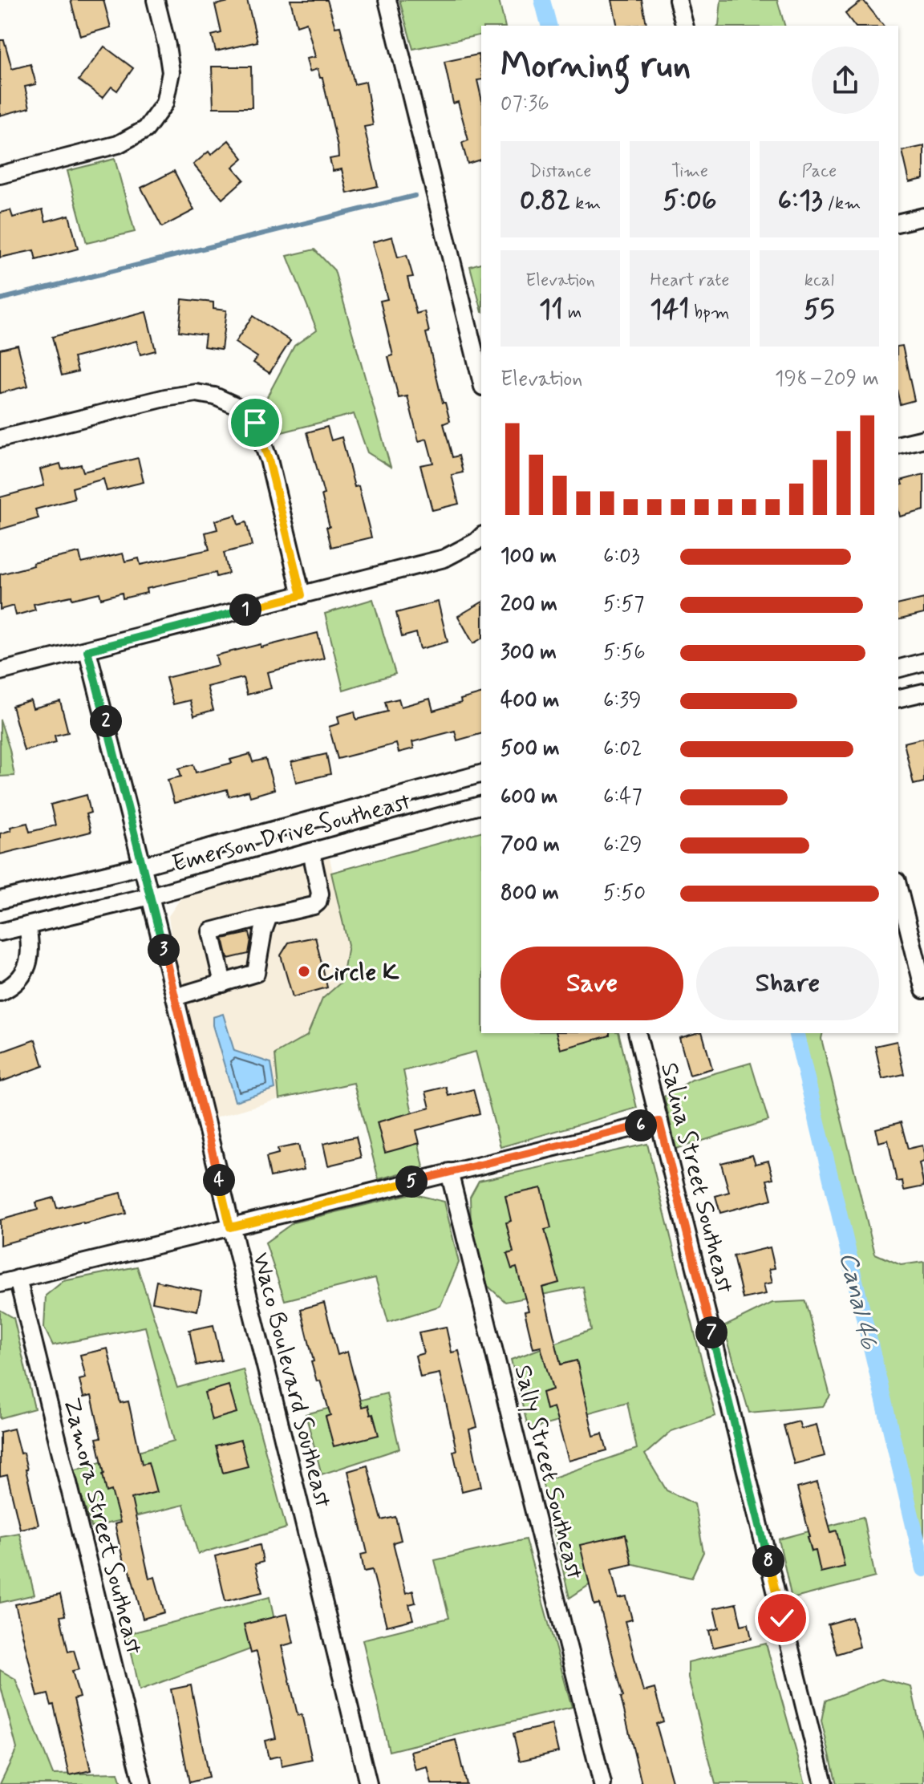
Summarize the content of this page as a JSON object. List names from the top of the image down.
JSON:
{
  "streets": {
    "street": [
      "Emerson Drive Southeast",
      "Salina Street Southeast",
      "Waco Boulevard Southeast",
      "Sally Street Southeast",
      "Zamora Street Southeast"
    ]
  },
  "crossings": [
    ["Emerson Drive Southeast", "Waco Boulevard Southeast"]
  ],
  "water": ["Canal 46"],
  "places": ["Circle K"],
  "page": {
    "heading": ["Morning run", "07:36"],
    "stats": [
      ["Distance", "0.82 km"],
      ["Time", "5:06"],
      ["Pace", "6:13 /km"],
      ["Elevation", "11 m"],
      ["Heart rate", "141 bpm"],
      ["kcal", "55"]
    ],
    "chart": ["Elevation", "198–209 m"],
    "list": [
      {
        "name": "100 m",
        "note": "6:03"
      },
      {
        "name": "200 m",
        "note": "5:57"
      },
      {
        "name": "300 m",
        "note": "5:56"
      },
      {
        "name": "400 m",
        "note": "6:39"
      },
      {
        "name": "500 m",
        "note": "6:02"
      },
      {
        "name": "600 m",
        "note": "6:47"
      },
      {
        "name": "700 m",
        "note": "6:29"
      },
      {
        "name": "800 m",
        "note": "5:50"
      }
    ],
    "pins": [
      "1",
      "2",
      "3",
      "6",
      "4",
      "5",
      "7",
      "8"
    ],
    "buttons": ["Save", "Share"]
  }
}
